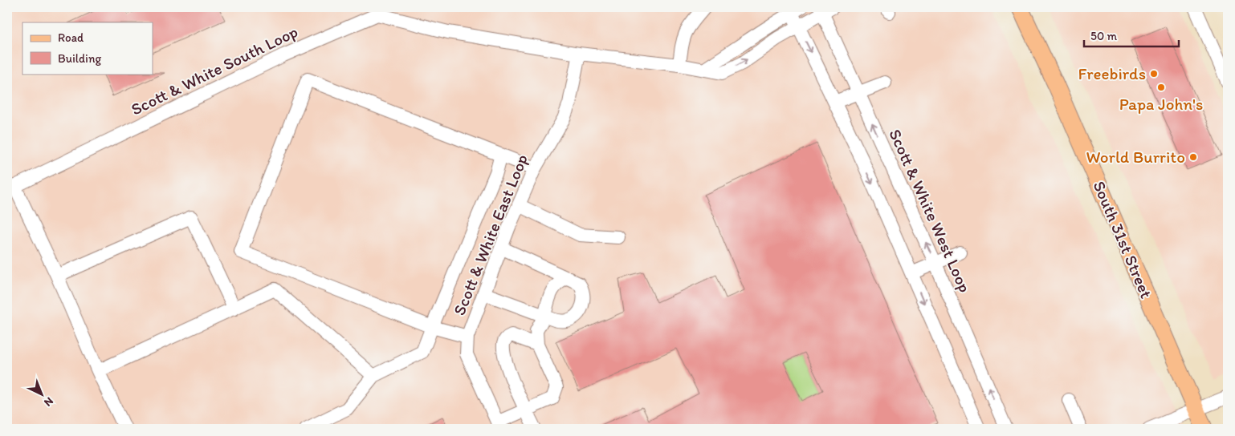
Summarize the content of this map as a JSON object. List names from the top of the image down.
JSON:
{
  "streets": {
    "main road": ["South 31st Street"],
    "street": ["Scott & White South Loop", "Scott & White West Loop", "Scott & White East Loop"]
  },
  "crossings": [
    ["Scott & White South Loop", "Scott & White West Loop"],
    ["Scott & White South Loop", "Scott & White East Loop"]
  ],
  "places": ["Freebirds", "Papa John's", "World Burrito"],
  "legend": ["Road", "Building"],
  "scale_bar": "50 m",
  "north": "bottom right"
}
